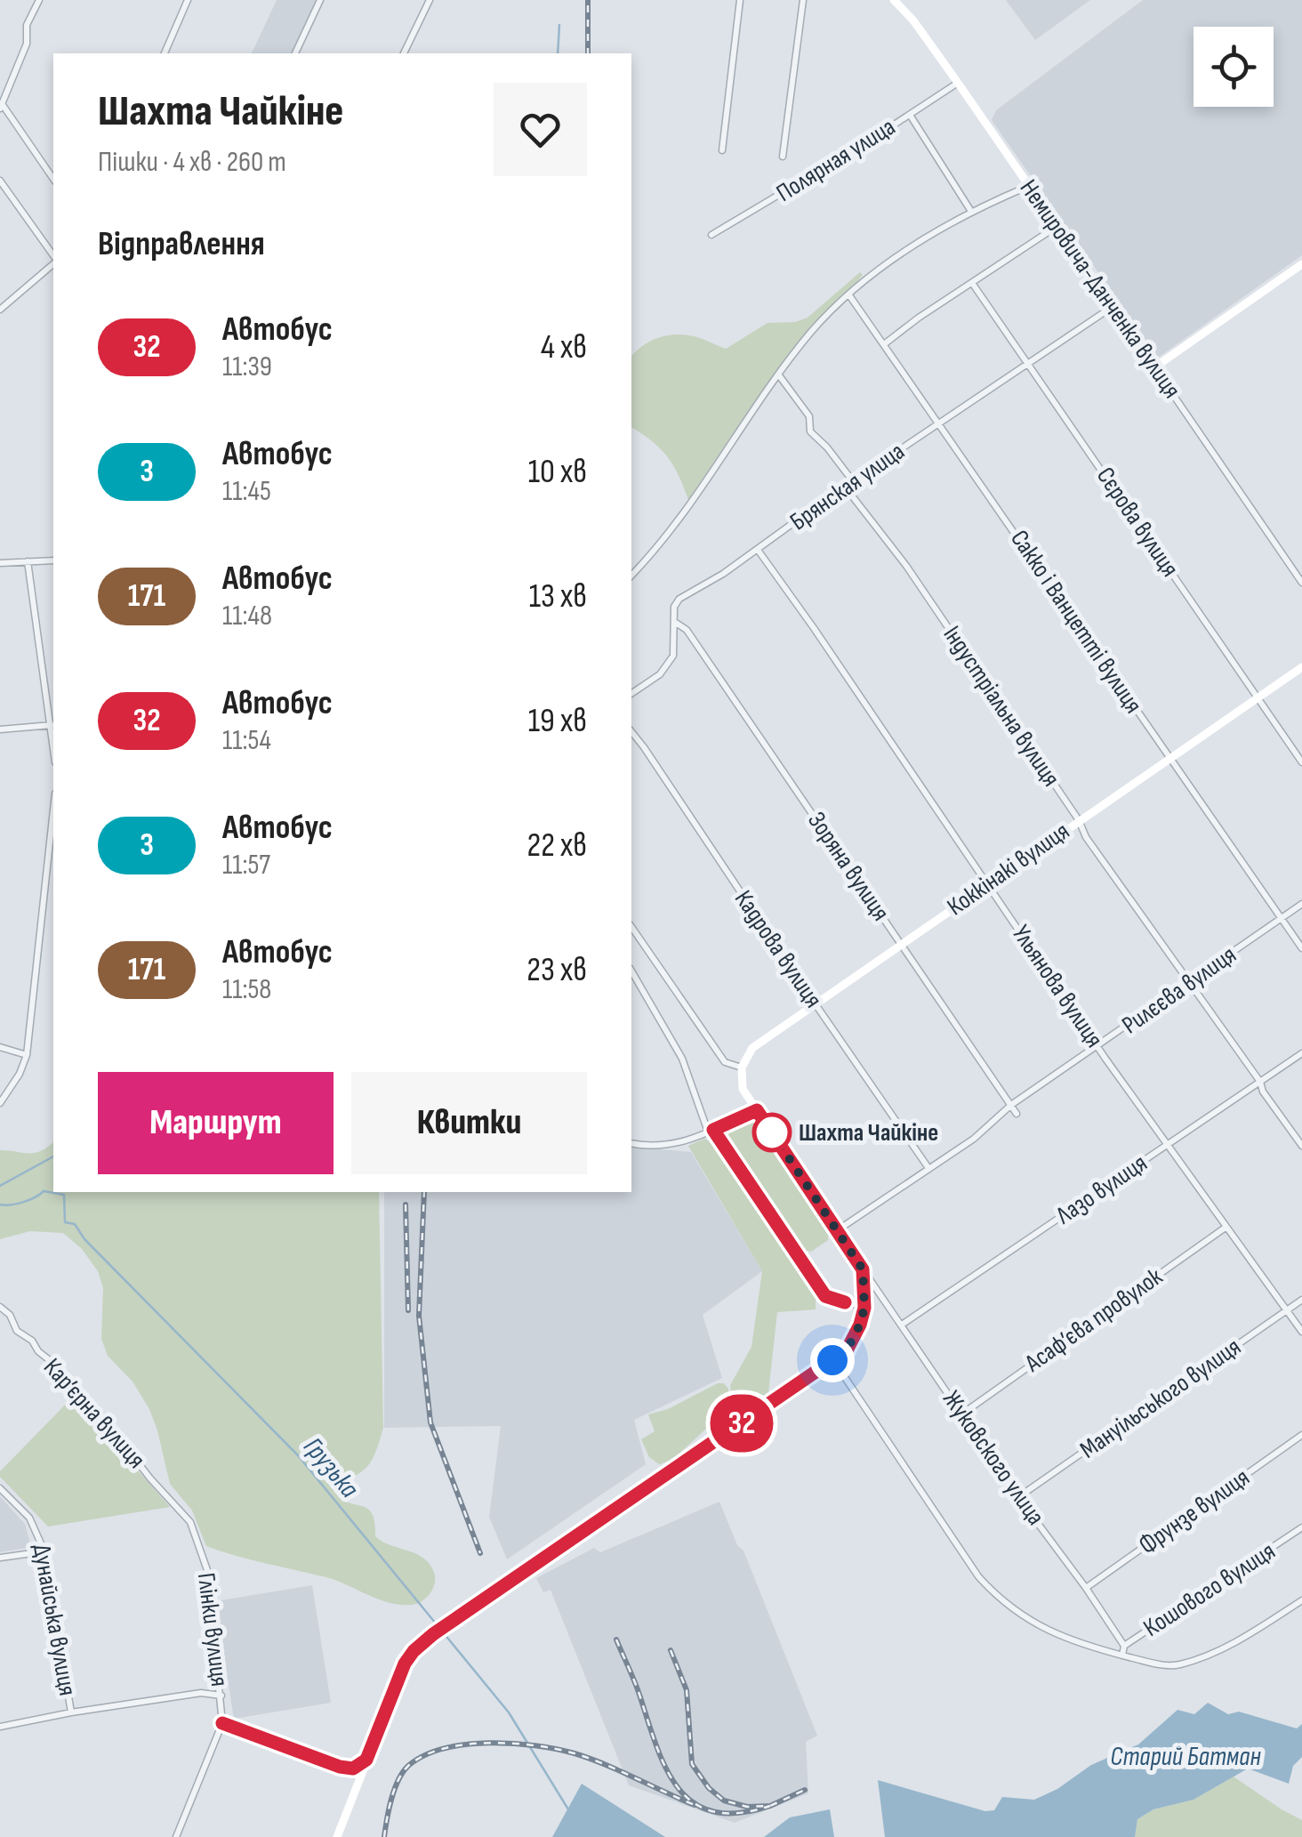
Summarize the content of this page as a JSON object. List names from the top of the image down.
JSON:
{
  "streets": {
    "street": [
      "Полярная улица",
      "Немировича-Данченка вулиця",
      "Брянская улица",
      "Сєрова вулиця",
      "Сакко і Ванцетті вулиця",
      "Індустріальна вулиця",
      "Зоряна вулиця",
      "Коккінакі вулиця",
      "Кадрова вулиця",
      "Ульянова вулиця",
      "Рилєєва вулиця",
      "Лазо вулиця",
      "Асаф’єва провулок",
      "Мануільського вулиця",
      "Кар’єрна вулиця",
      "Жуковского улица",
      "Фрунзе вулиця",
      "Кошового вулиця",
      "Дунайська вулиця",
      "Глінки вулиця"
    ]
  },
  "crossings": [
    ["Полярная улица", "Немировича-Данченка вулиця"],
    ["Немировича-Данченка вулиця", "Брянская улица"],
    ["Брянская улица", "Сєрова вулиця"],
    ["Брянская улица", "Сакко і Ванцетті вулиця"],
    ["Брянская улица", "Індустріальна вулиця"],
    ["Брянская улица", "Зоряна вулиця"],
    ["Брянская улица", "Ульянова вулиця"],
    ["Сєрова вулиця", "Коккінакі вулиця"],
    ["Сакко і Ванцетті вулиця", "Коккінакі вулиця"],
    ["Сакко і Ванцетті вулиця", "Рилєєва вулиця"],
    ["Індустріальна вулиця", "Коккінакі вулиця"],
    ["Індустріальна вулиця", "Рилєєва вулиця"],
    ["Індустріальна вулиця", "Лазо вулиця"],
    ["Зоряна вулиця", "Коккінакі вулиця"],
    ["Зоряна вулиця", "Рилєєва вулиця"],
    ["Коккінакі вулиця", "Кадрова вулиця"],
    ["Коккінакі вулиця", "Ульянова вулиця"],
    ["Кадрова вулиця", "Рилєєва вулиця"],
    ["Ульянова вулиця", "Рилєєва вулиця"],
    ["Ульянова вулиця", "Лазо вулиця"],
    ["Ульянова вулиця", "Асаф’єва провулок"],
    ["Ульянова вулиця", "Мануільського вулиця"],
    ["Лазо вулиця", "Жуковского улица"],
    ["Асаф’єва провулок", "Жуковского улица"],
    ["Мануільського вулиця", "Жуковского улица"],
    ["Кар’єрна вулиця", "Глінки вулиця"],
    ["Жуковского улица", "Фрунзе вулиця"],
    ["Жуковского улица", "Кошового вулиця"]
  ],
  "water": ["Грузька", "Старий Батман"],
  "places": ["Шахта Чайкіне"],
  "lines": ["bus line 32"],
  "page": {
    "on_map": "32",
    "heading": [
      ["Шахта Чайкіне", "Пішки · 4 хв · 260 m"],
      "Відправлення"
    ],
    "list": [
      {
        "mark": "32",
        "name": "Автобус",
        "note": "11:39",
        "value": "4 хв"
      },
      {
        "mark": "3",
        "name": "Автобус",
        "note": "11:45",
        "value": "10 хв"
      },
      {
        "mark": "171",
        "name": "Автобус",
        "note": "11:48",
        "value": "13 хв"
      },
      {
        "mark": "32",
        "name": "Автобус",
        "note": "11:54",
        "value": "19 хв"
      },
      {
        "mark": "3",
        "name": "Автобус",
        "note": "11:57",
        "value": "22 хв"
      },
      {
        "mark": "171",
        "name": "Автобус",
        "note": "11:58",
        "value": "23 хв"
      }
    ],
    "buttons": ["Маршрут", "Квитки"]
  }
}
